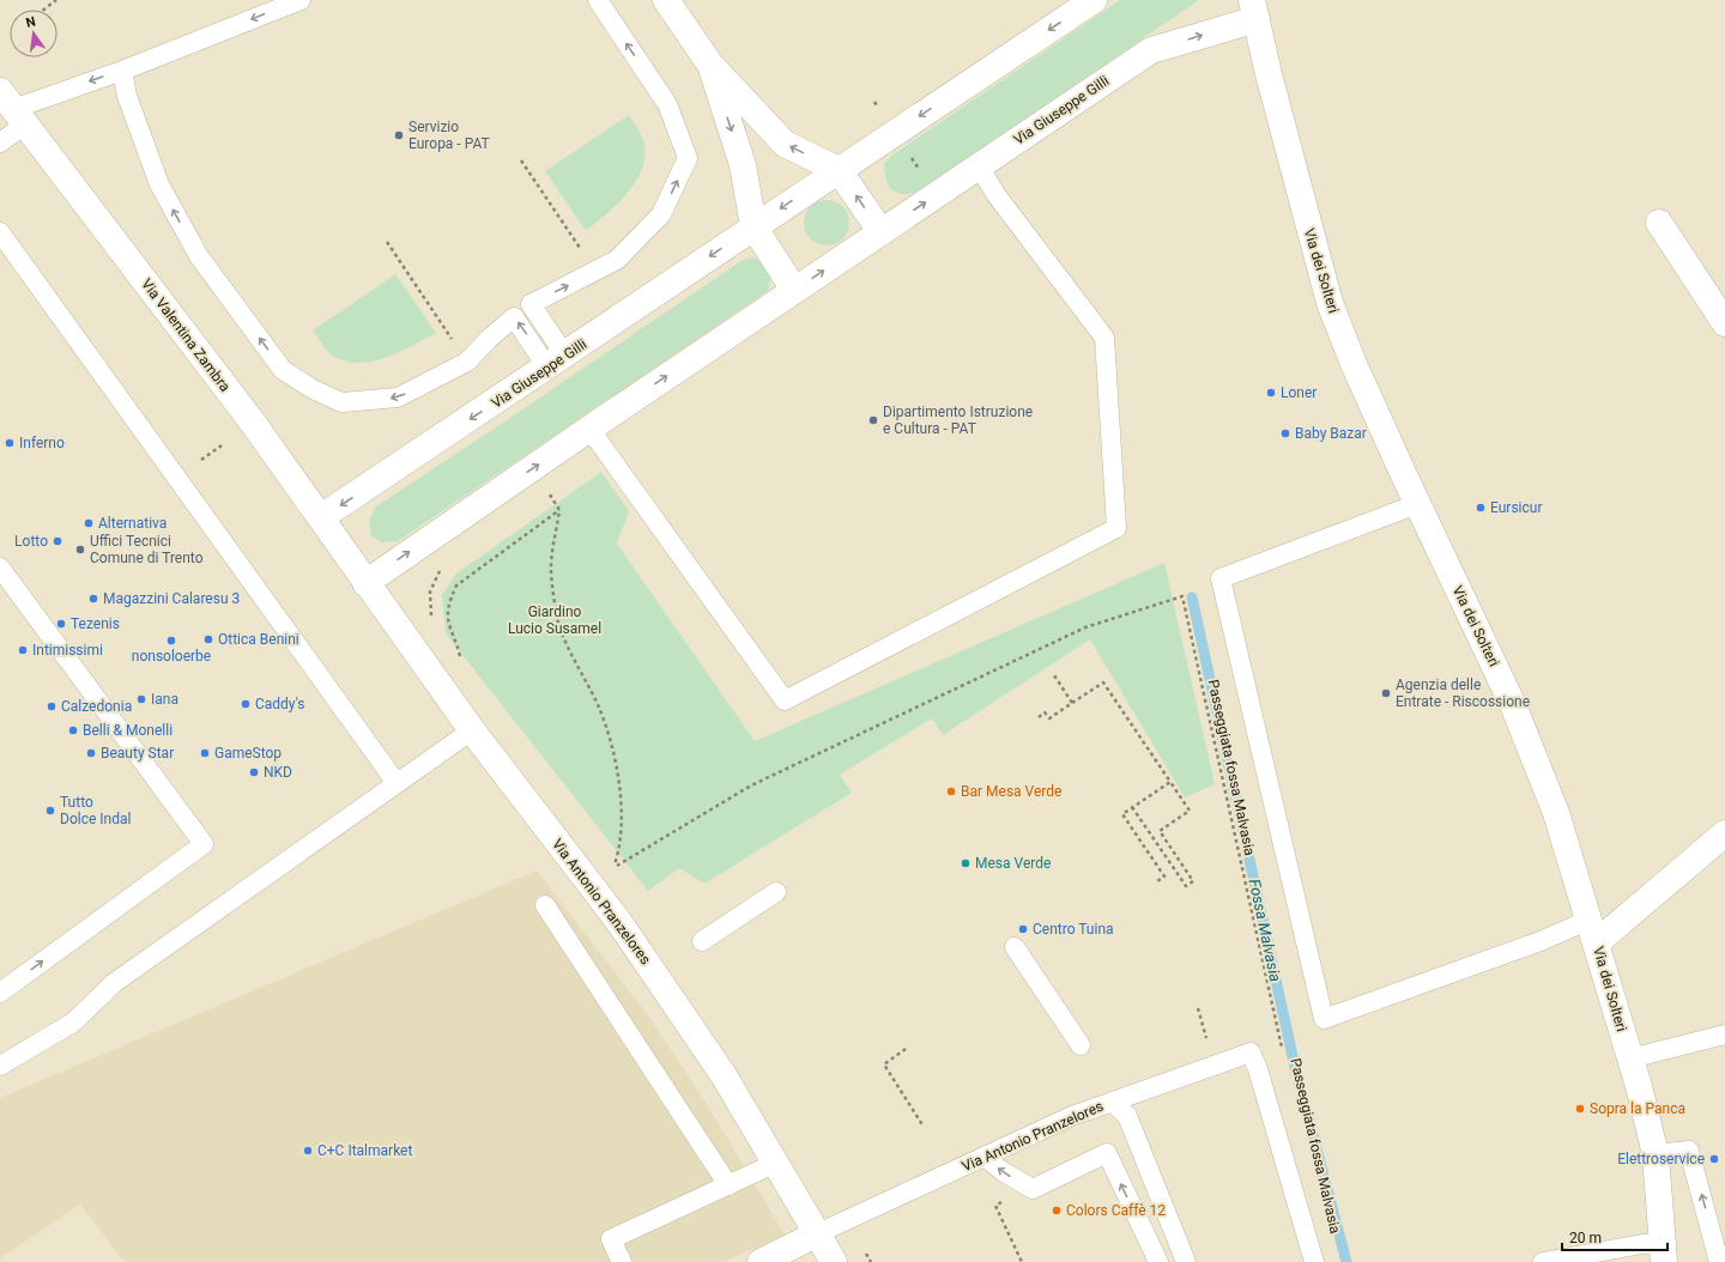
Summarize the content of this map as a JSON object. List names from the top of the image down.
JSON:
{
  "streets": {
    "street": [
      "Via Giuseppe Gilli",
      "Via dei Solteri",
      "Via Valentina Zambra",
      "Via Antonio Pranzelores"
    ],
    "path": ["Passeggiata fossa Malvasia"]
  },
  "crossings": [
    ["Via Giuseppe Gilli", "Via dei Solteri"],
    ["Via Giuseppe Gilli", "Via Valentina Zambra"],
    ["Via Giuseppe Gilli", "Via Antonio Pranzelores"],
    ["Via Valentina Zambra", "Via Antonio Pranzelores"]
  ],
  "water": ["Fossa Malvasia"],
  "parks": ["Giardino Lucio Susamel"],
  "places": [
    "Servizio Europa - PAT",
    "Loner",
    "Dipartimento Istruzione e Cultura - PAT",
    "Baby Bazar",
    "Inferno",
    "Eursicur",
    "Alternativa",
    "Lotto",
    "Uffici Tecnici Comune di Trento",
    "Magazzini Calaresu 3",
    "Tezenis",
    "Ottica Benini",
    "nonsoloerbe",
    "Intimissimi",
    "Agenzia delle Entrate - Riscossione",
    "Iana",
    "Caddy's",
    "Calzedonia",
    "Belli & Monelli",
    "Beauty Star",
    "GameStop",
    "NKD",
    "Bar Mesa Verde",
    "Tutto Dolce Indal",
    "Mesa Verde",
    "Centro Tuina",
    "Sopra la Panca",
    "C+C Italmarket",
    "Elettroservice",
    "Colors Caffè 12"
  ],
  "scale_bar": "20 m",
  "north": "top"
}
